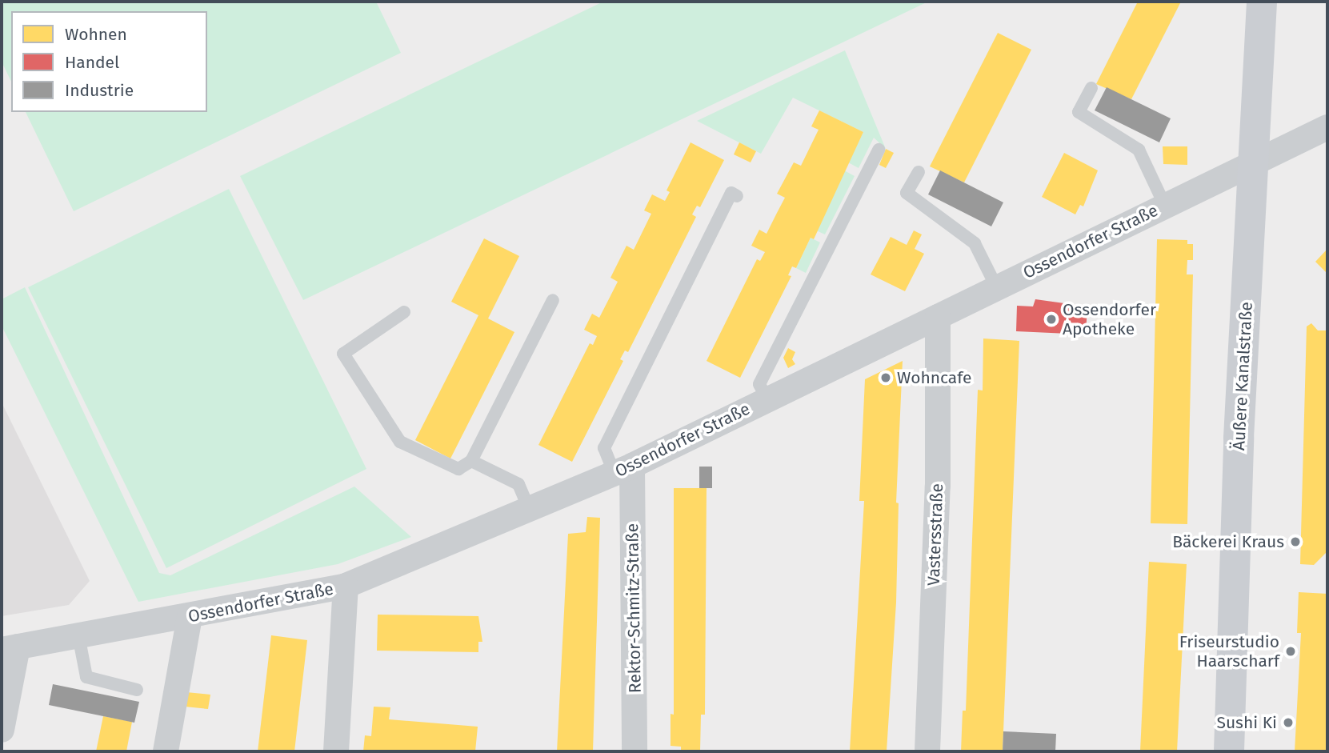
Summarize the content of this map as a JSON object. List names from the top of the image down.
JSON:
{
  "streets": {
    "main road": ["Äußere Kanalstraße"],
    "street": ["Ossendorfer Straße", "Vastersstraße", "Rektor-Schmitz-Straße"]
  },
  "crossings": [
    ["Ossendorfer Straße", "Äußere Kanalstraße"],
    ["Ossendorfer Straße", "Vastersstraße"],
    ["Ossendorfer Straße", "Rektor-Schmitz-Straße"]
  ],
  "places": [
    "Ossendorfer Apotheke",
    "Wohncafe",
    "Bäckerei Kraus",
    "Friseurstudio Haarscharf",
    "Sushi Ki"
  ],
  "legend": ["Wohnen", "Handel", "Industrie"]
}
